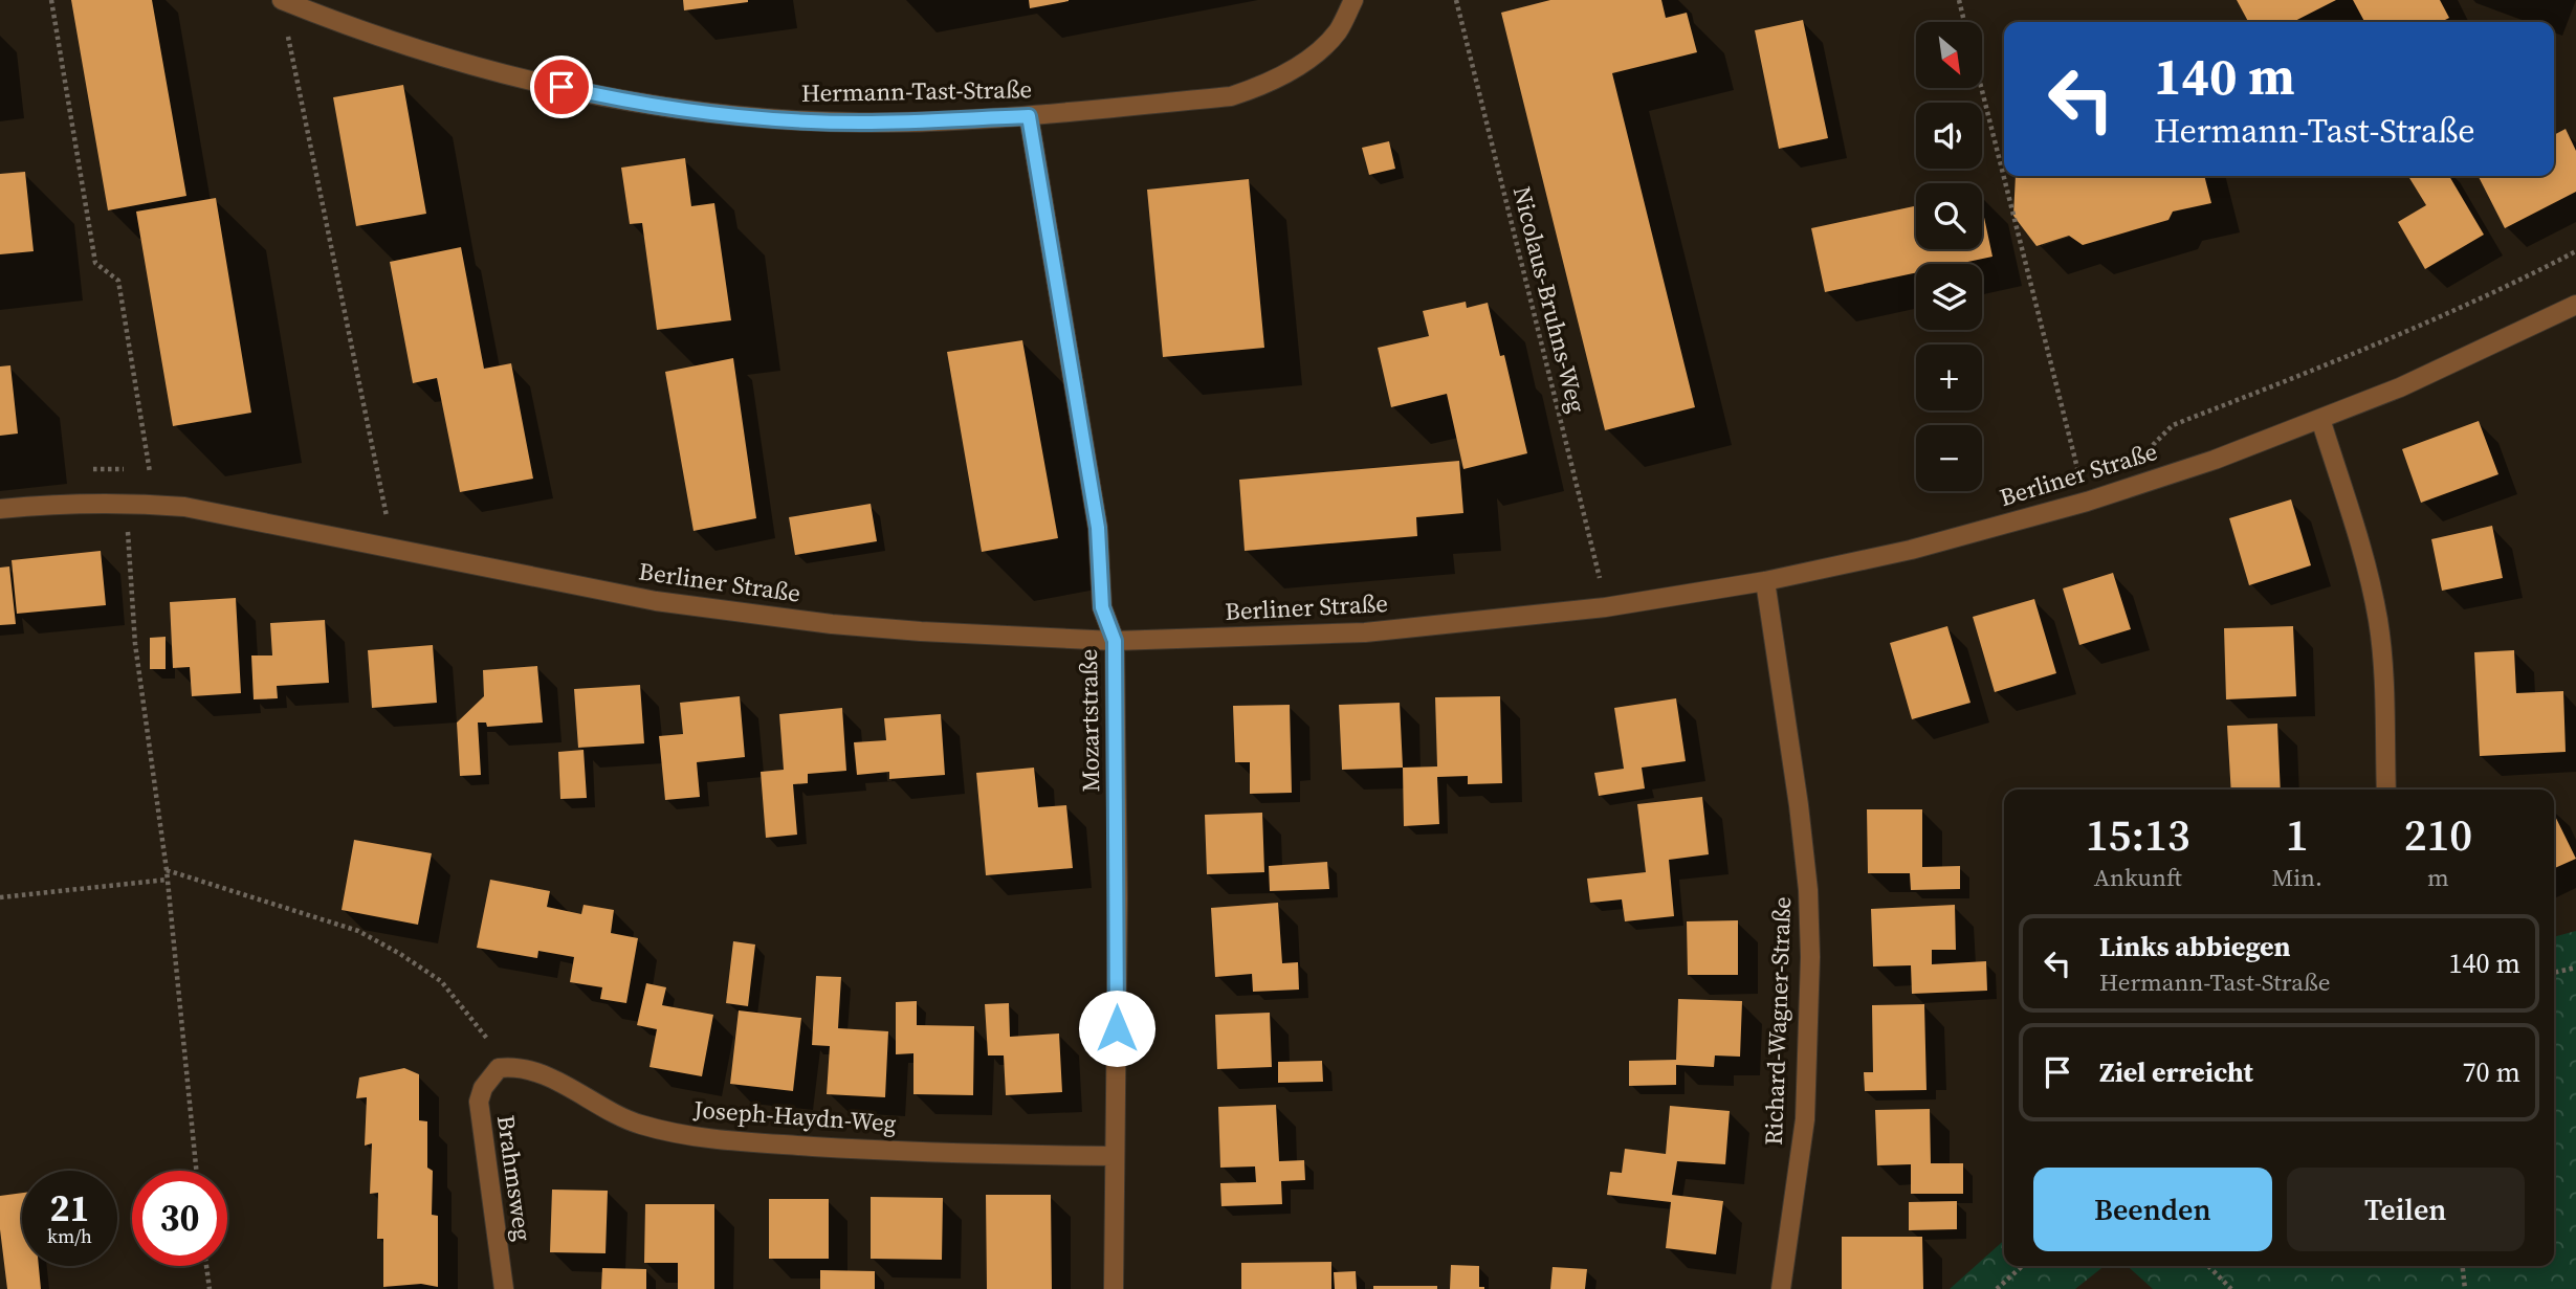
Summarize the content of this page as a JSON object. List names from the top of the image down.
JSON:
{
  "streets": {
    "street": [
      "Hermann-Tast-Straße",
      "Berliner Straße",
      "Mozartstraße",
      "Richard-Wagner-Straße",
      "Joseph-Haydn-Weg",
      "Brahmsweg"
    ],
    "path": ["Nicolaus-Bruhns-Weg"]
  },
  "crossings": [
    ["Hermann-Tast-Straße", "Mozartstraße"],
    ["Berliner Straße", "Mozartstraße"],
    ["Berliner Straße", "Richard-Wagner-Straße"],
    ["Mozartstraße", "Joseph-Haydn-Weg"],
    ["Joseph-Haydn-Weg", "Brahmsweg"]
  ],
  "north": "bottom right",
  "page": {
    "map_buttons": ["+", "−"],
    "turn": ["140 m", "Hermann-Tast-Straße"],
    "eta": [
      "15:13",
      "Ankunft",
      "1",
      "Min.",
      "210",
      "m"
    ],
    "list": [
      {
        "name": "Links abbiegen",
        "note": "Hermann-Tast-Straße",
        "value": "140 m"
      },
      {
        "name": "Ziel erreicht",
        "value": "70 m"
      }
    ],
    "buttons": ["Beenden", "Teilen"],
    "speed": "21 km/h",
    "limit": "30"
  }
}
